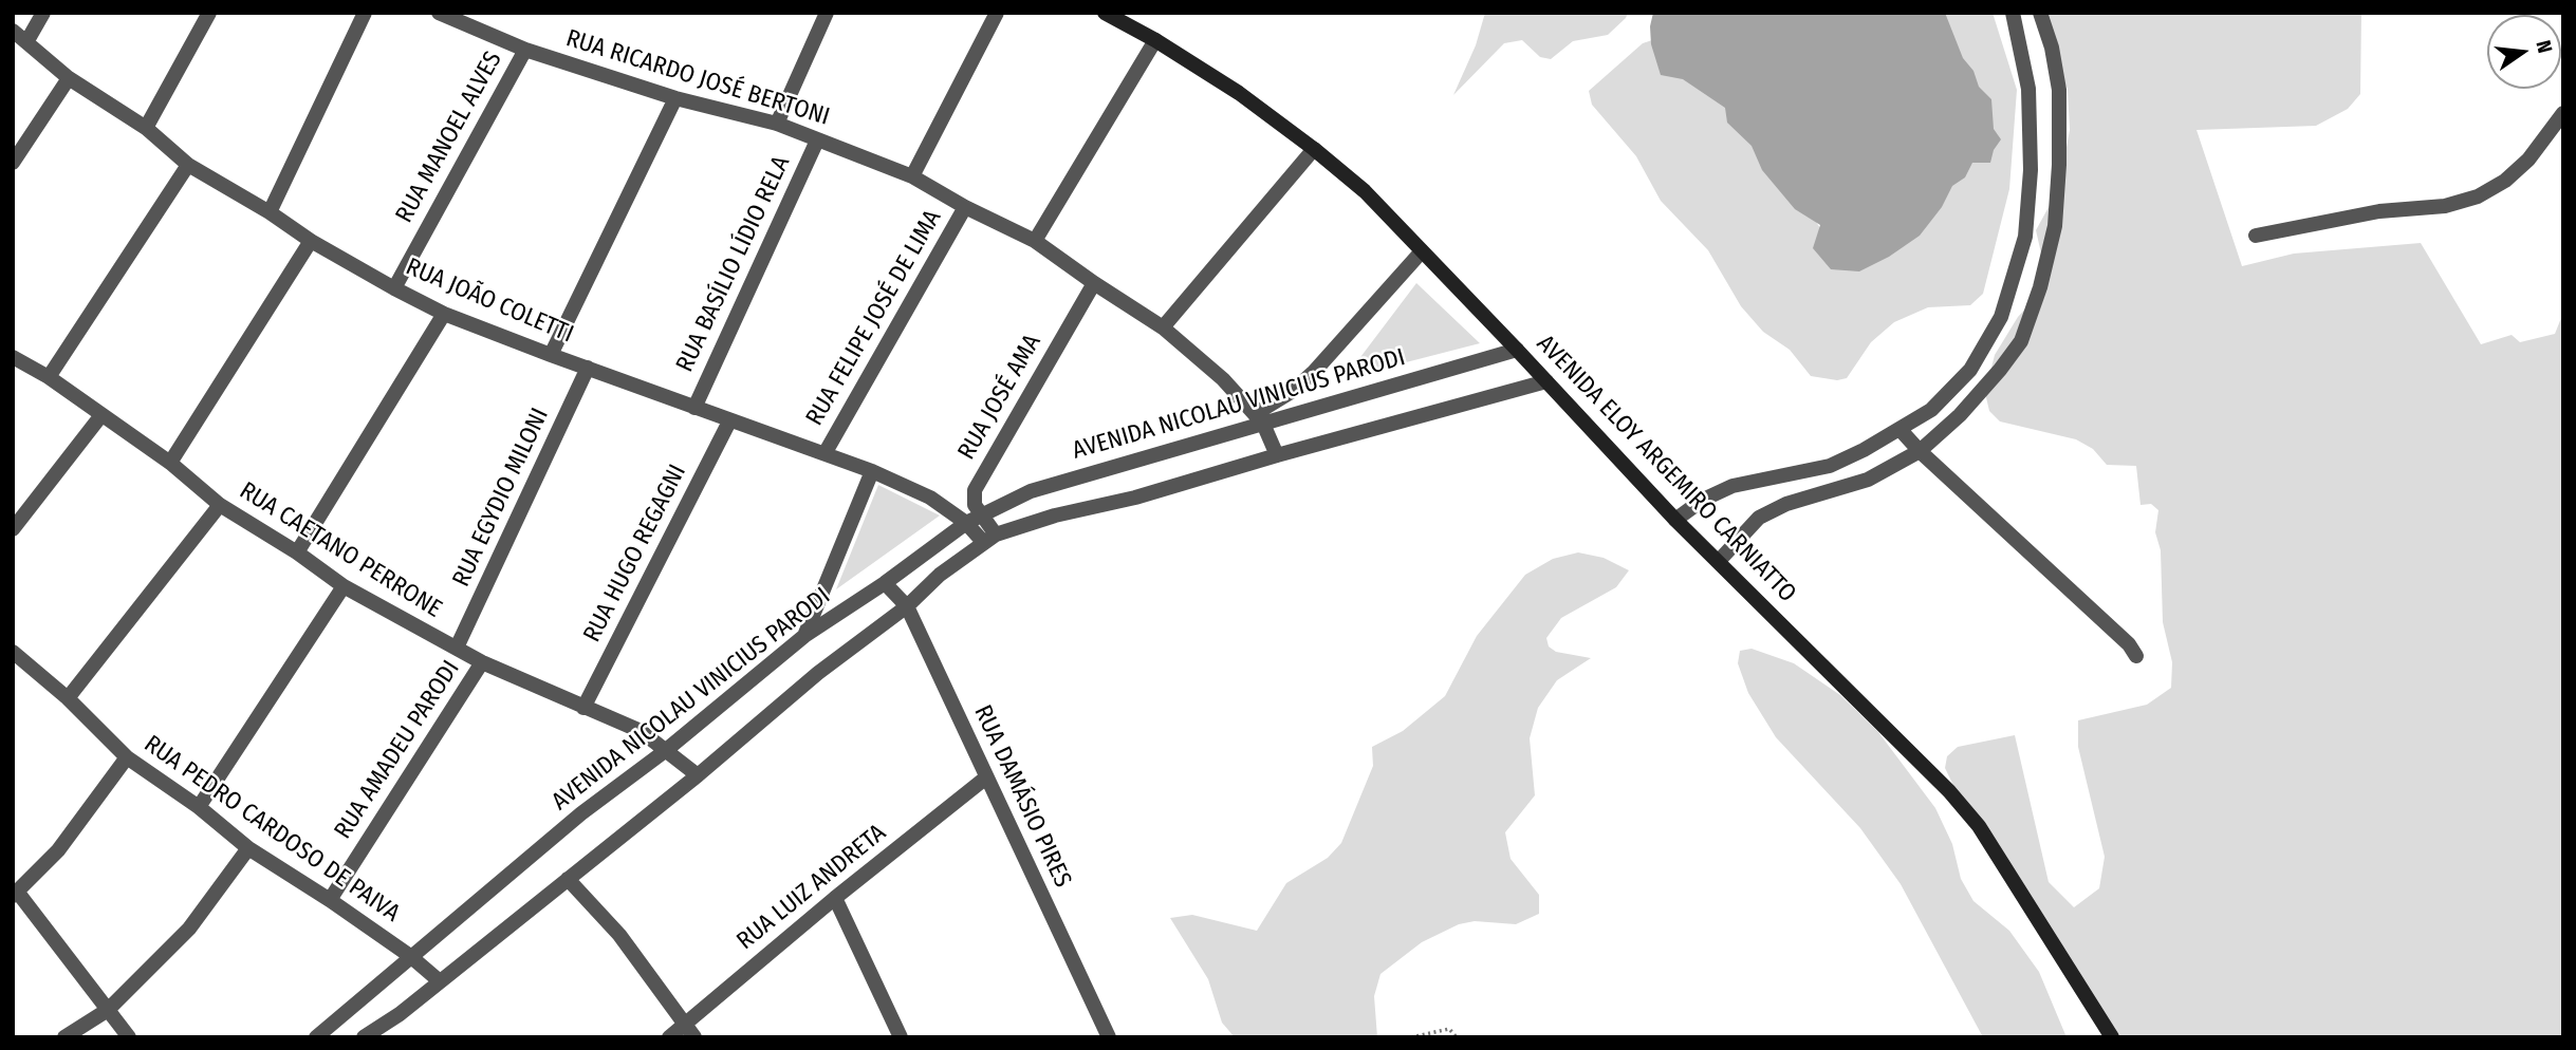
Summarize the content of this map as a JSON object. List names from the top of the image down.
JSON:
{
  "streets": {
    "street": [
      "RUA RICARDO JOSÉ BERTONI",
      "RUA MANOEL ALVES",
      "RUA BASÍLIO LÍDIO RELA",
      "RUA JOÃO COLETTI",
      "RUA FELIPE JOSÉ DE LIMA",
      "RUA JOSÉ AMA",
      "AVENIDA NICOLAU VINICIUS PARODI",
      "AVENIDA ELOY ARGEMIRO CARNIATTO",
      "RUA EGYDIO MILONI",
      "RUA CAETANO PERRONE",
      "RUA HUGO REGAGNI",
      "RUA AMADEU PARODI",
      "RUA DAMÁSIO PIRES",
      "RUA PEDRO CARDOSO DE PAIVA",
      "RUA LUIZ ANDRETA"
    ]
  },
  "crossings": [
    ["RUA RICARDO JOSÉ BERTONI", "RUA MANOEL ALVES"],
    ["RUA RICARDO JOSÉ BERTONI", "RUA BASÍLIO LÍDIO RELA"],
    ["RUA RICARDO JOSÉ BERTONI", "RUA FELIPE JOSÉ DE LIMA"],
    ["RUA RICARDO JOSÉ BERTONI", "RUA JOSÉ AMA"],
    ["RUA RICARDO JOSÉ BERTONI", "AVENIDA NICOLAU VINICIUS PARODI"],
    ["RUA MANOEL ALVES", "RUA JOÃO COLETTI"],
    ["RUA BASÍLIO LÍDIO RELA", "RUA JOÃO COLETTI"],
    ["RUA JOÃO COLETTI", "RUA FELIPE JOSÉ DE LIMA"],
    ["RUA JOÃO COLETTI", "AVENIDA NICOLAU VINICIUS PARODI"],
    ["RUA JOÃO COLETTI", "RUA EGYDIO MILONI"],
    ["RUA JOÃO COLETTI", "RUA HUGO REGAGNI"],
    ["RUA JOSÉ AMA", "AVENIDA NICOLAU VINICIUS PARODI"],
    ["AVENIDA NICOLAU VINICIUS PARODI", "AVENIDA ELOY ARGEMIRO CARNIATTO"],
    ["AVENIDA NICOLAU VINICIUS PARODI", "RUA CAETANO PERRONE"],
    ["AVENIDA NICOLAU VINICIUS PARODI", "RUA DAMÁSIO PIRES"],
    ["AVENIDA NICOLAU VINICIUS PARODI", "RUA PEDRO CARDOSO DE PAIVA"],
    ["RUA EGYDIO MILONI", "RUA CAETANO PERRONE"],
    ["RUA CAETANO PERRONE", "RUA HUGO REGAGNI"],
    ["RUA CAETANO PERRONE", "RUA AMADEU PARODI"],
    ["RUA AMADEU PARODI", "RUA PEDRO CARDOSO DE PAIVA"],
    ["RUA DAMÁSIO PIRES", "RUA LUIZ ANDRETA"]
  ],
  "north": "right"
}
